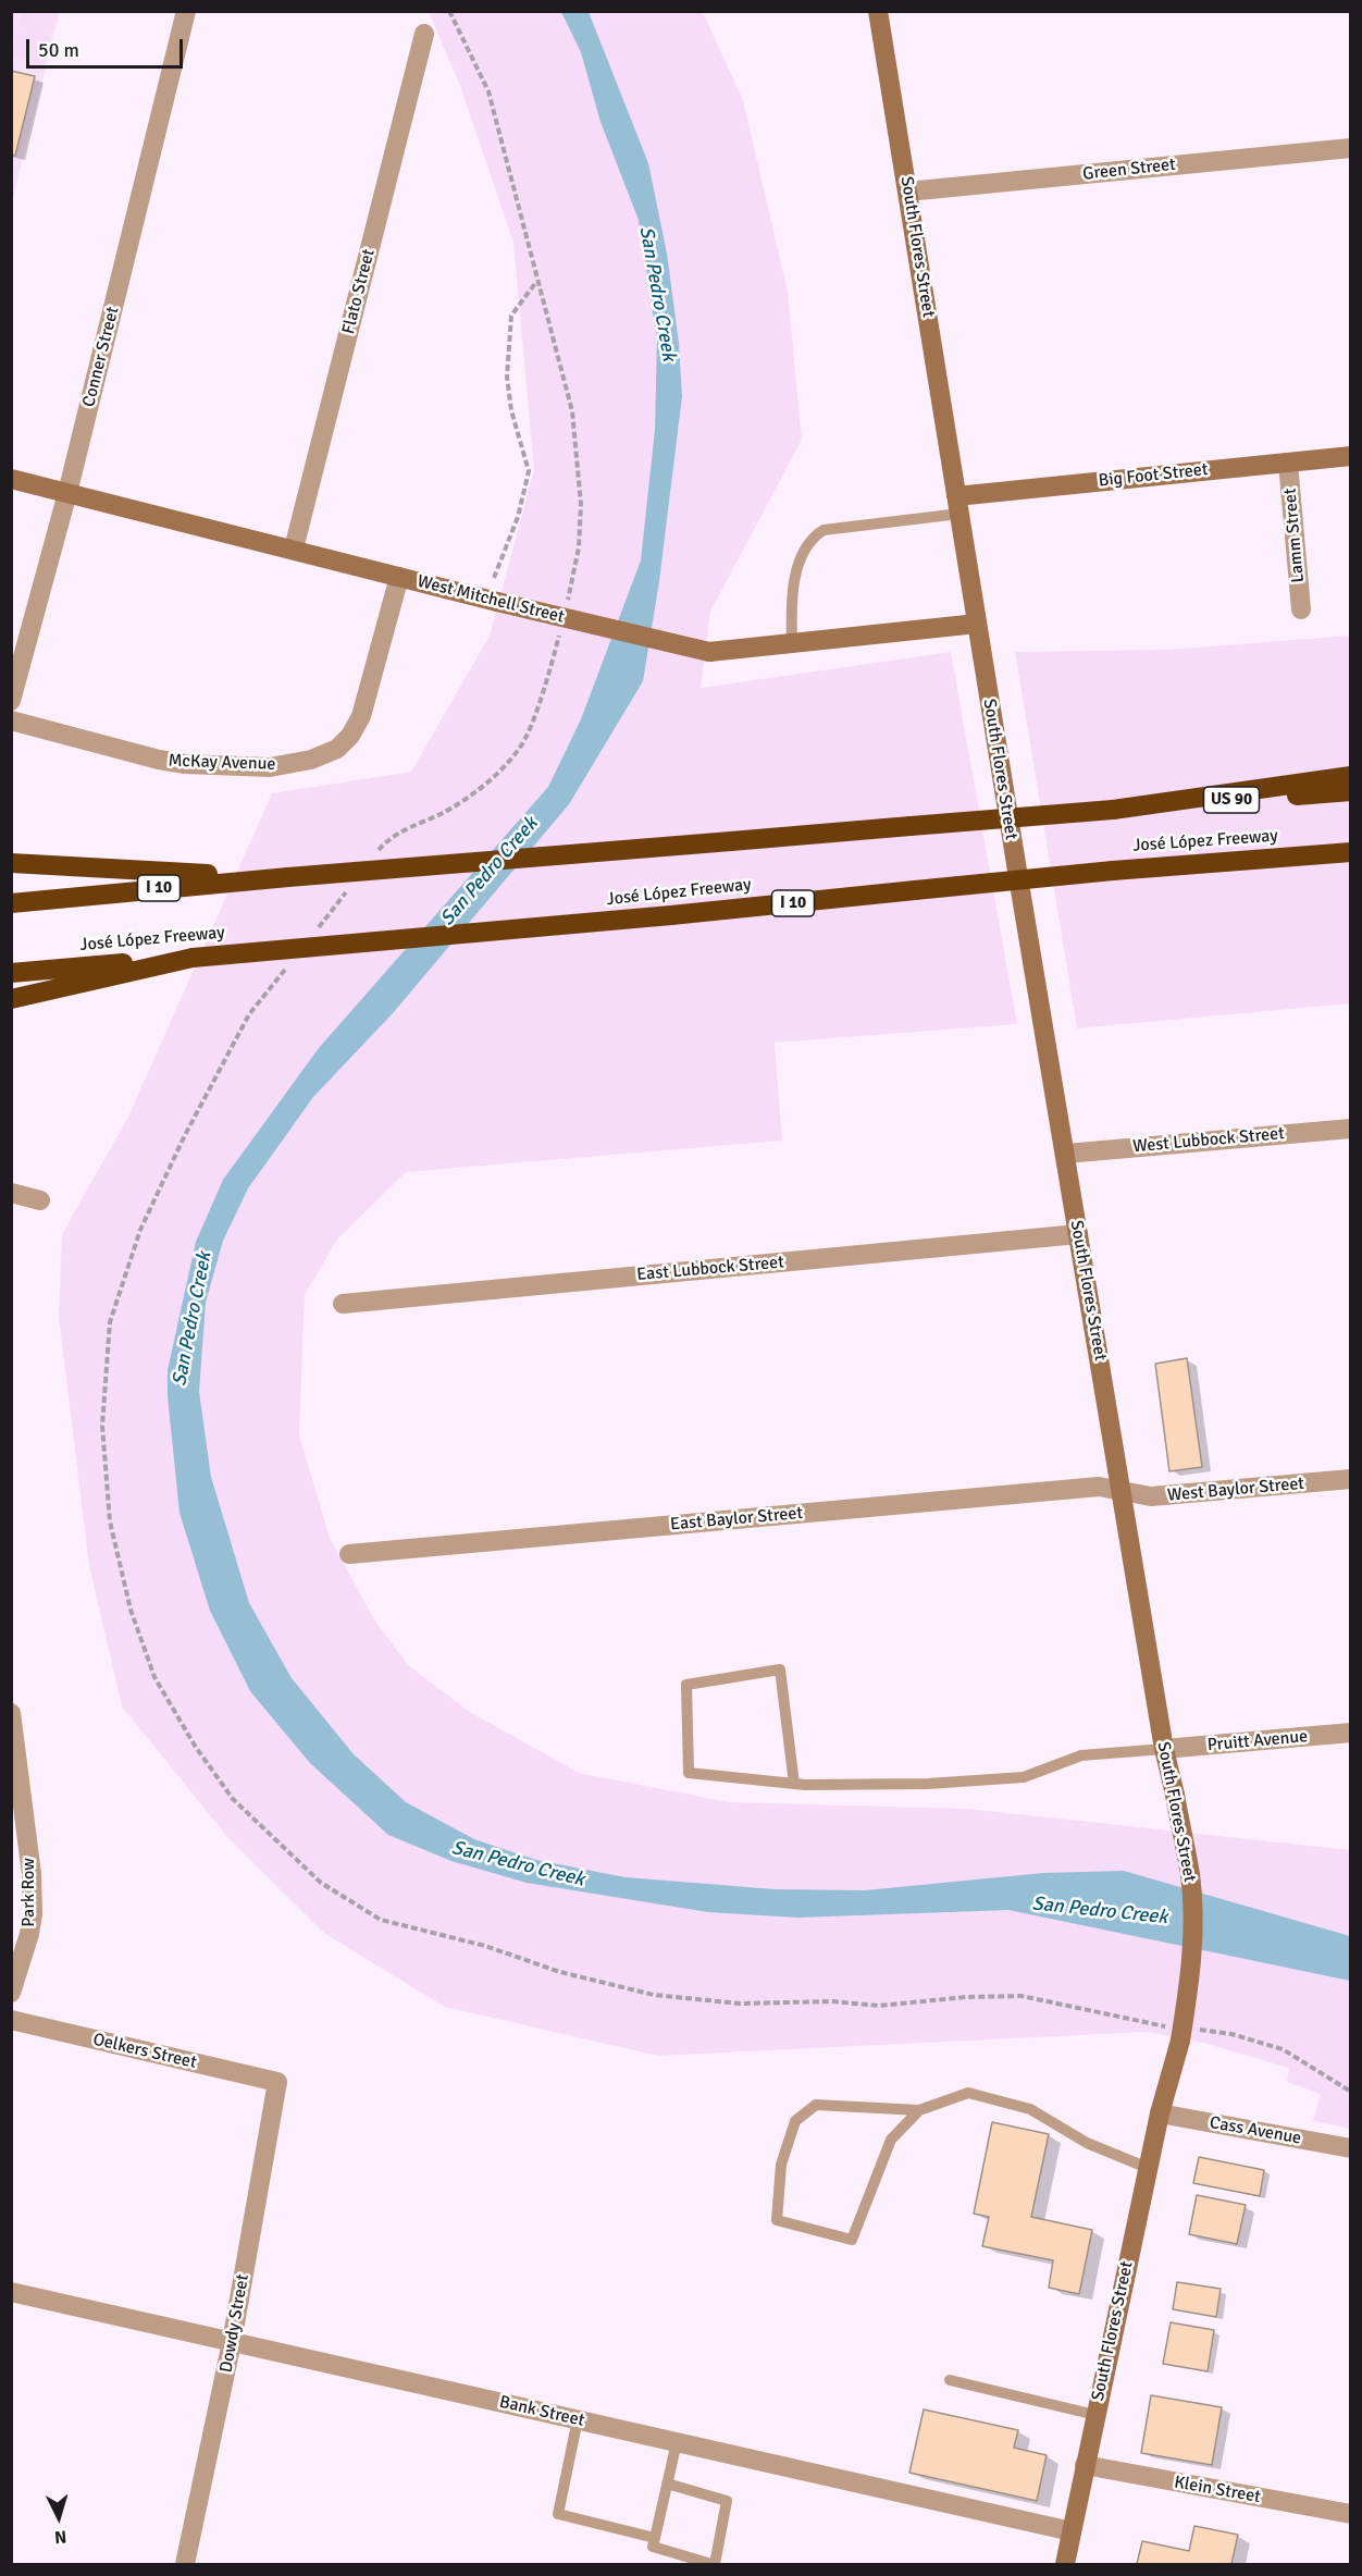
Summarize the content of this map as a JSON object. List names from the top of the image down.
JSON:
{
  "streets": {
    "highway": ["US 90", "José López Freeway", "I 10"],
    "main road": ["South Flores Street", "Big Foot Street", "West Mitchell Street"],
    "street": [
      "Green Street",
      "Flato Street",
      "Conner Street",
      "Lamm Street",
      "McKay Avenue",
      "West Lubbock Street",
      "East Lubbock Street",
      "West Baylor Street",
      "East Baylor Street",
      "Pruitt Avenue",
      "Park Row",
      "Oelkers Street",
      "Cass Avenue",
      "Dowdy Street",
      "Bank Street",
      "Klein Street"
    ]
  },
  "crossings": [
    ["Green Street", "South Flores Street"],
    ["South Flores Street", "Big Foot Street"],
    ["South Flores Street", "West Mitchell Street"],
    ["South Flores Street", "West Lubbock Street"],
    ["South Flores Street", "East Lubbock Street"],
    ["South Flores Street", "West Baylor Street"],
    ["South Flores Street", "East Baylor Street"],
    ["South Flores Street", "Pruitt Avenue"],
    ["South Flores Street", "Cass Avenue"],
    ["South Flores Street", "Bank Street"],
    ["South Flores Street", "Klein Street"],
    ["Flato Street", "West Mitchell Street"],
    ["Conner Street", "West Mitchell Street"],
    ["Big Foot Street", "Lamm Street"],
    ["West Mitchell Street", "McKay Avenue"],
    ["US 90", "I 10"],
    ["West Baylor Street", "East Baylor Street"],
    ["Oelkers Street", "Dowdy Street"],
    ["Dowdy Street", "Bank Street"]
  ],
  "water": ["San Pedro Creek"],
  "scale_bar": "50 m",
  "north": "bottom"
}
